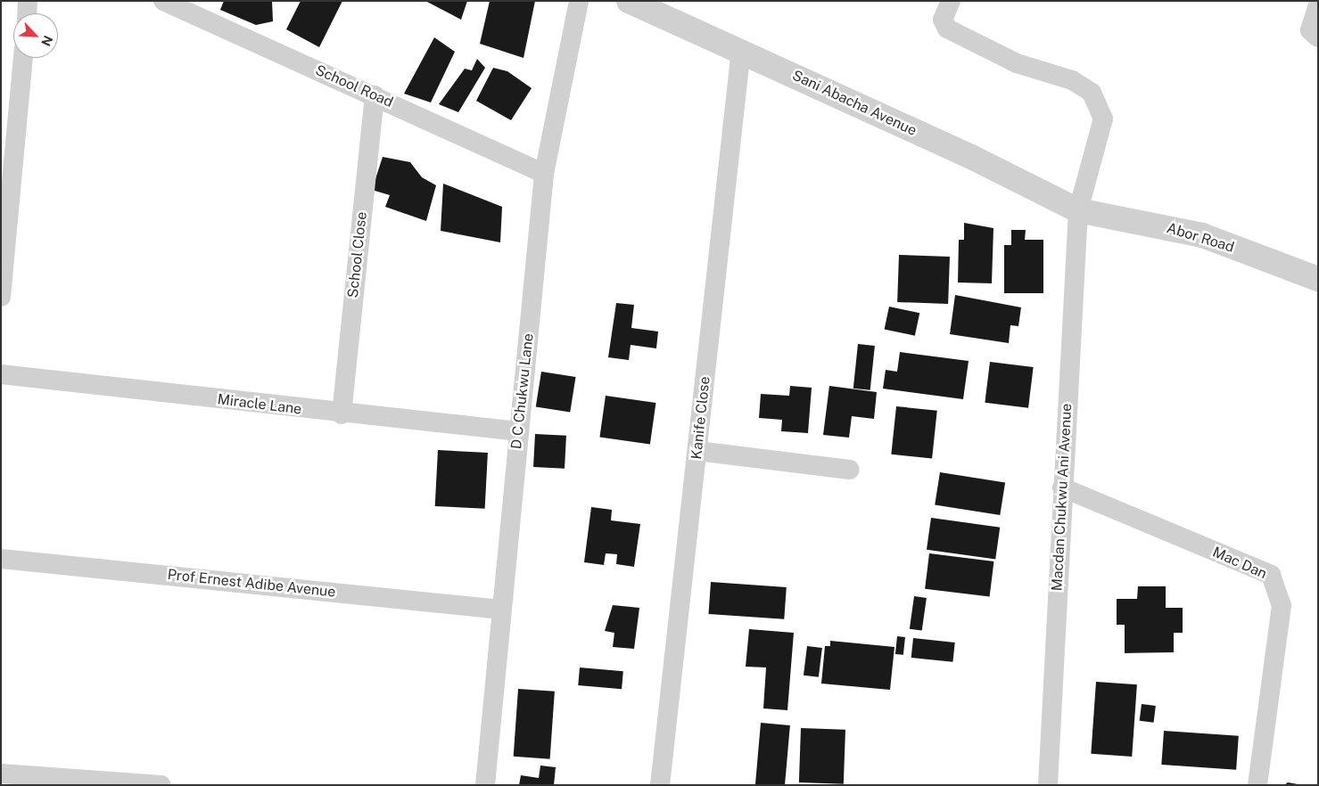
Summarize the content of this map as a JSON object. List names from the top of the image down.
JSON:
{
  "streets": {
    "street": [
      "School Road",
      "Sani Abacha Avenue",
      "Abor Road",
      "School Close",
      "D C Chukwu Lane",
      "Miracle Lane",
      "Kanife Close",
      "Macdan Chukwu Ani Avenue",
      "Mac Dan",
      "Prof Ernest Adibe Avenue"
    ]
  },
  "crossings": [
    ["School Road", "School Close"],
    ["School Road", "D C Chukwu Lane"],
    ["Sani Abacha Avenue", "Abor Road"],
    ["Sani Abacha Avenue", "Kanife Close"],
    ["Sani Abacha Avenue", "Macdan Chukwu Ani Avenue"],
    ["Abor Road", "Macdan Chukwu Ani Avenue"],
    ["School Close", "Miracle Lane"],
    ["D C Chukwu Lane", "Miracle Lane"],
    ["D C Chukwu Lane", "Prof Ernest Adibe Avenue"],
    ["Macdan Chukwu Ani Avenue", "Mac Dan"]
  ],
  "north": "bottom right"
}
